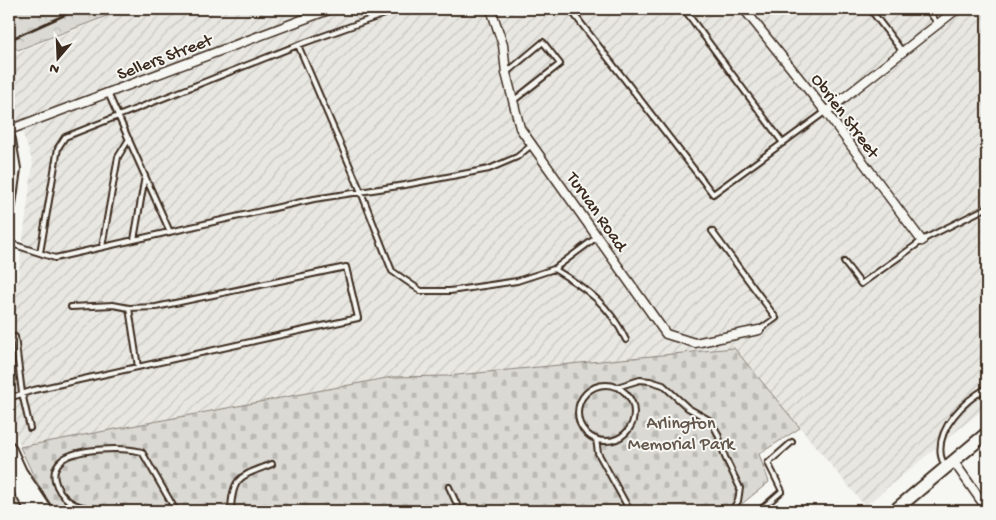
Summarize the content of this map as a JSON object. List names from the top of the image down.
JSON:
{
  "streets": {
    "street": ["Sellers Street", "Obrien Street", "Turvan Road"]
  },
  "parks": ["Arlington Memorial Park"],
  "north": "bottom"
}
